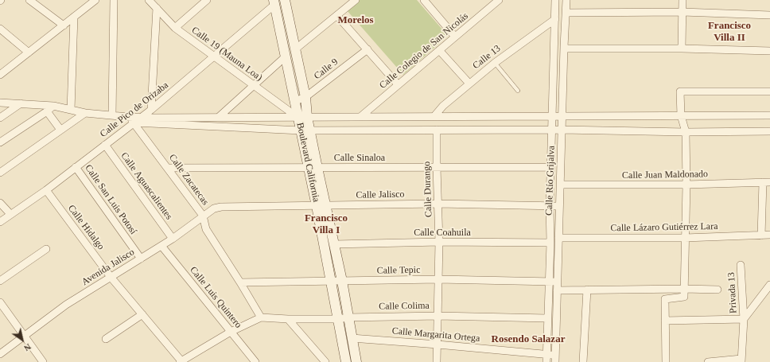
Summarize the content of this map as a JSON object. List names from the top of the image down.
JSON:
{
  "streets": {
    "street": [
      "Calle Colegio de San Nicolás",
      "Calle 19 (Mauna Loa)",
      "Calle 13",
      "Calle 9",
      "Calle Pico de Orizaba",
      "Calle Sinaloa",
      "Boulevard California",
      "Calle Juan Maldonado",
      "Calle Zacatecas",
      "Calle Río Grijalva",
      "Calle Aguascalientes",
      "Calle Durango",
      "Calle Jalisco",
      "Calle San Luis Potosí",
      "Calle Hidalgo",
      "Calle Lázaro Gutiérrez Lara",
      "Calle Coahuila",
      "Avenida Jalisco",
      "Calle Tepic",
      "Privada 13",
      "Calle Luis Quintero",
      "Calle Colima",
      "Calle Margarita Ortega"
    ]
  },
  "crossings": [
    ["Calle 19 (Mauna Loa)", "Calle Pico de Orizaba"],
    ["Calle 19 (Mauna Loa)", "Boulevard California"],
    ["Calle 13", "Calle Río Grijalva"],
    ["Calle 9", "Boulevard California"],
    ["Calle Pico de Orizaba", "Boulevard California"],
    ["Calle Pico de Orizaba", "Calle Zacatecas"],
    ["Calle Pico de Orizaba", "Calle Aguascalientes"],
    ["Calle Pico de Orizaba", "Calle San Luis Potosí"],
    ["Calle Pico de Orizaba", "Calle Hidalgo"],
    ["Calle Sinaloa", "Boulevard California"],
    ["Calle Sinaloa", "Calle Zacatecas"],
    ["Calle Sinaloa", "Calle Río Grijalva"],
    ["Calle Sinaloa", "Calle Durango"],
    ["Boulevard California", "Calle Jalisco"],
    ["Boulevard California", "Calle Coahuila"],
    ["Boulevard California", "Calle Tepic"],
    ["Boulevard California", "Calle Colima"],
    ["Boulevard California", "Calle Margarita Ortega"],
    ["Calle Juan Maldonado", "Calle Río Grijalva"],
    ["Calle Zacatecas", "Calle Jalisco"],
    ["Calle Zacatecas", "Avenida Jalisco"],
    ["Calle Zacatecas", "Calle Tepic"],
    ["Calle Zacatecas", "Calle Colima"],
    ["Calle Río Grijalva", "Calle Jalisco"],
    ["Calle Río Grijalva", "Calle Lázaro Gutiérrez Lara"],
    ["Calle Río Grijalva", "Calle Coahuila"],
    ["Calle Río Grijalva", "Calle Tepic"],
    ["Calle Río Grijalva", "Calle Colima"],
    ["Calle Río Grijalva", "Calle Margarita Ortega"],
    ["Calle Aguascalientes", "Avenida Jalisco"],
    ["Calle Durango", "Calle Jalisco"],
    ["Calle Durango", "Calle Coahuila"],
    ["Calle Durango", "Calle Tepic"],
    ["Calle Durango", "Calle Colima"],
    ["Calle Durango", "Calle Margarita Ortega"],
    ["Calle Jalisco", "Avenida Jalisco"],
    ["Calle San Luis Potosí", "Avenida Jalisco"],
    ["Calle Hidalgo", "Avenida Jalisco"],
    ["Avenida Jalisco", "Calle Luis Quintero"]
  ],
  "districts": [
    "Morelos",
    "Francisco Villa II",
    "Francisco Villa I",
    "Rosendo Salazar"
  ],
  "north": "bottom right"
}
